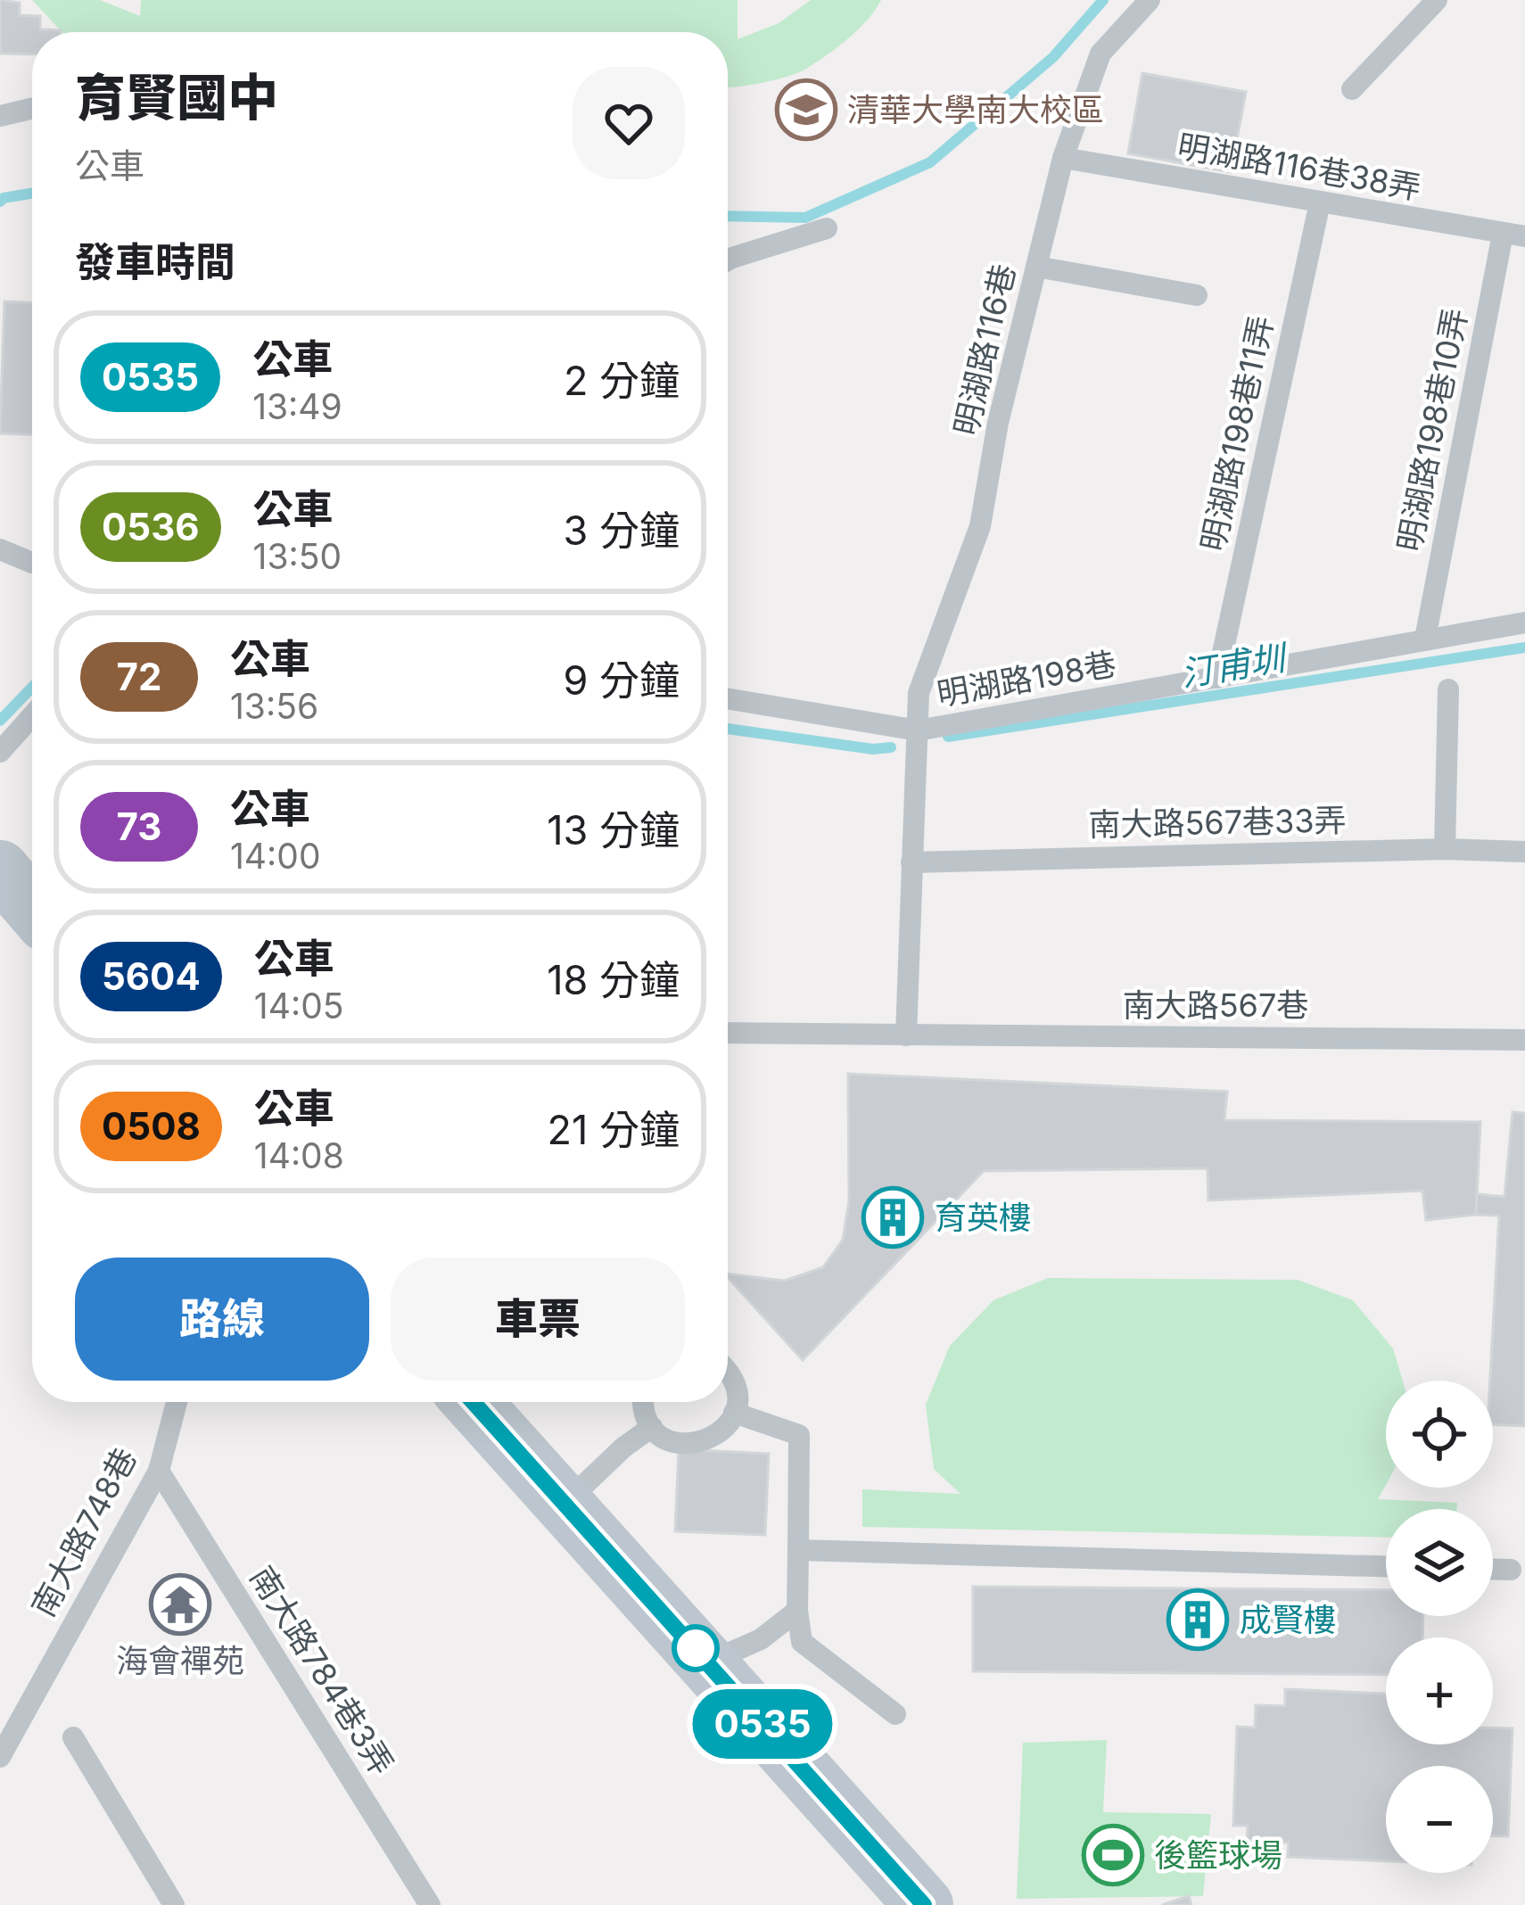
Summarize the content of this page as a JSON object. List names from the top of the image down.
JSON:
{
  "streets": {
    "lane": [
      "明湖路116巷38弄",
      "明湖路116巷",
      "明湖路198巷10弄",
      "明湖路198巷11弄",
      "明湖路198巷",
      "南大路567巷33弄",
      "南大路567巷",
      "南大路748巷",
      "南大路784巷3弄"
    ]
  },
  "crossings": [
    ["明湖路116巷38弄", "明湖路116巷"],
    ["明湖路116巷38弄", "明湖路198巷10弄"],
    ["明湖路116巷38弄", "明湖路198巷11弄"],
    ["明湖路116巷", "明湖路198巷"],
    ["明湖路198巷10弄", "明湖路198巷"],
    ["明湖路198巷11弄", "明湖路198巷"],
    ["南大路748巷", "南大路784巷3弄"]
  ],
  "water": ["汀甫圳"],
  "places": {
    "school or university": ["清華大學南大校區"],
    "building": ["育英樓", "成賢樓"],
    "temple": ["海會禪苑"],
    "sports": ["後籃球場"]
  },
  "lines": ["bus line 0535"],
  "page": {
    "on_map": "0535",
    "heading": [
      ["育賢國中", "公車"],
      "發車時間"
    ],
    "list": [
      {
        "mark": "0535",
        "name": "公車",
        "note": "13:49",
        "value": "2 分鐘"
      },
      {
        "mark": "0536",
        "name": "公車",
        "note": "13:50",
        "value": "3 分鐘"
      },
      {
        "mark": "72",
        "name": "公車",
        "note": "13:56",
        "value": "9 分鐘"
      },
      {
        "mark": "73",
        "name": "公車",
        "note": "14:00",
        "value": "13 分鐘"
      },
      {
        "mark": "5604",
        "name": "公車",
        "note": "14:05",
        "value": "18 分鐘"
      },
      {
        "mark": "0508",
        "name": "公車",
        "note": "14:08",
        "value": "21 分鐘"
      }
    ],
    "buttons": ["路線", "車票"],
    "map_buttons": ["+", "−"]
  }
}
